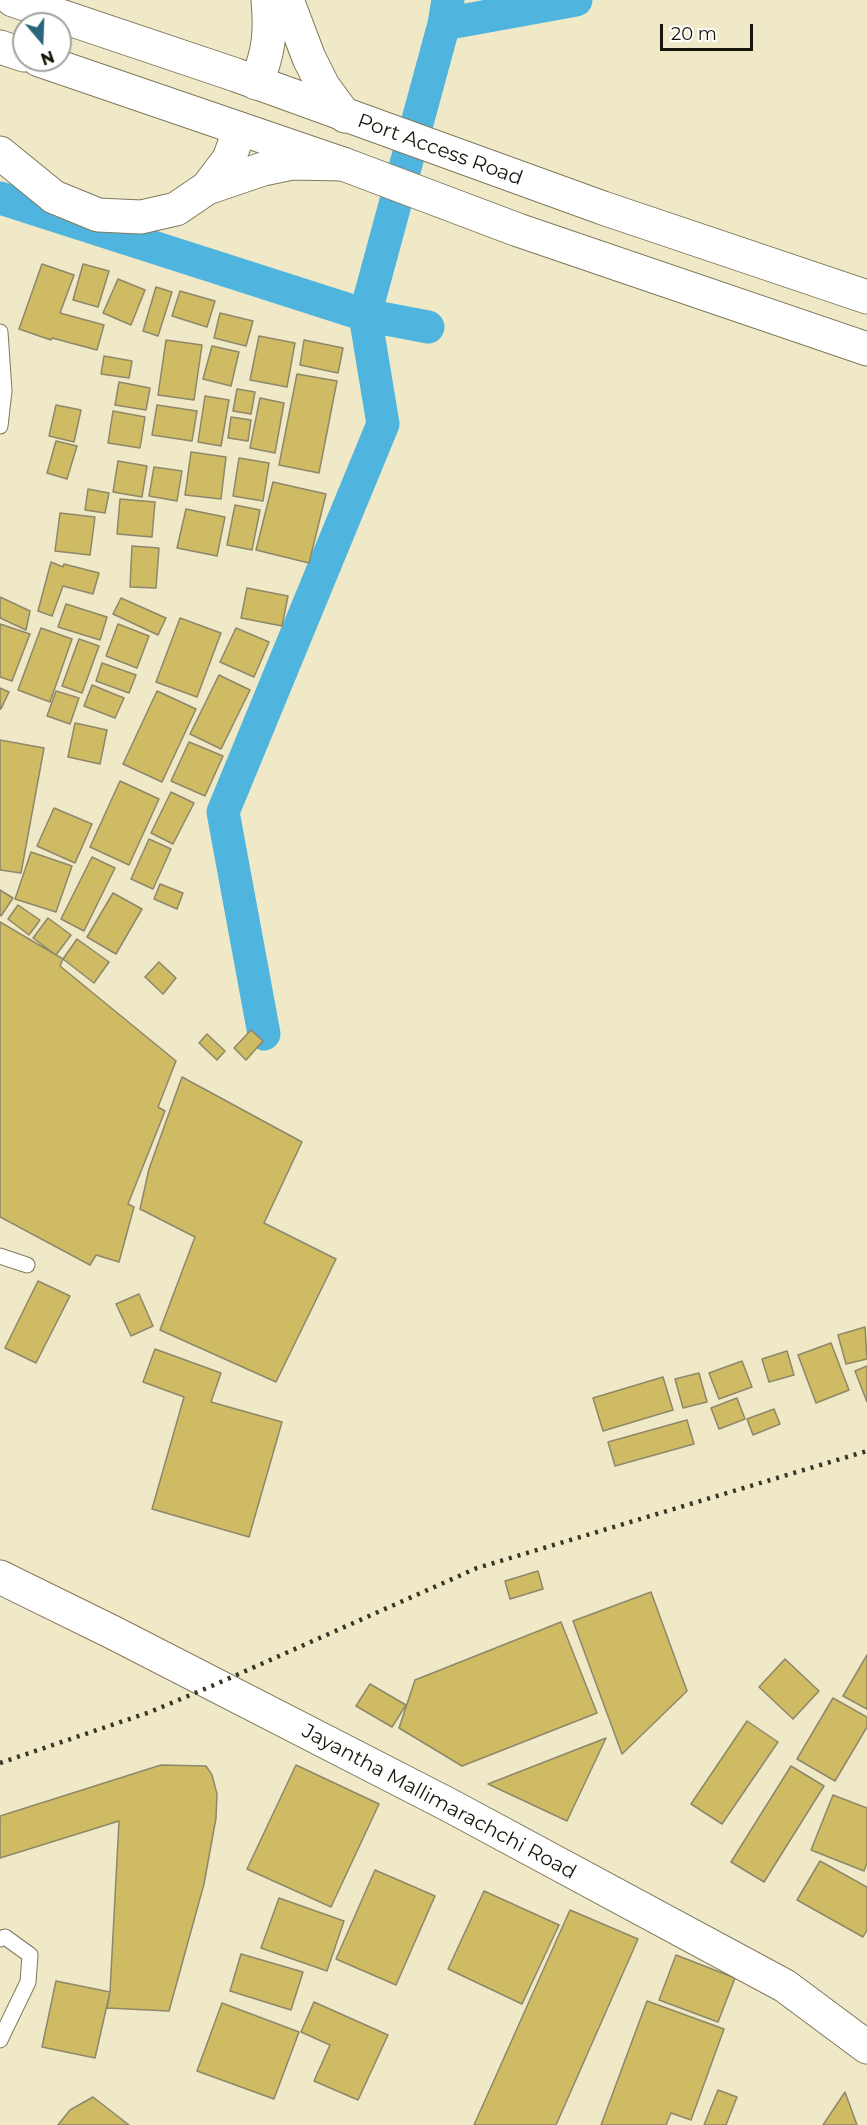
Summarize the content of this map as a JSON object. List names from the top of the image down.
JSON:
{
  "streets": {
    "main road": ["Port Access Road", "Jayantha Mallimarachchi Road"]
  },
  "scale_bar": "20 m",
  "north": "bottom"
}
